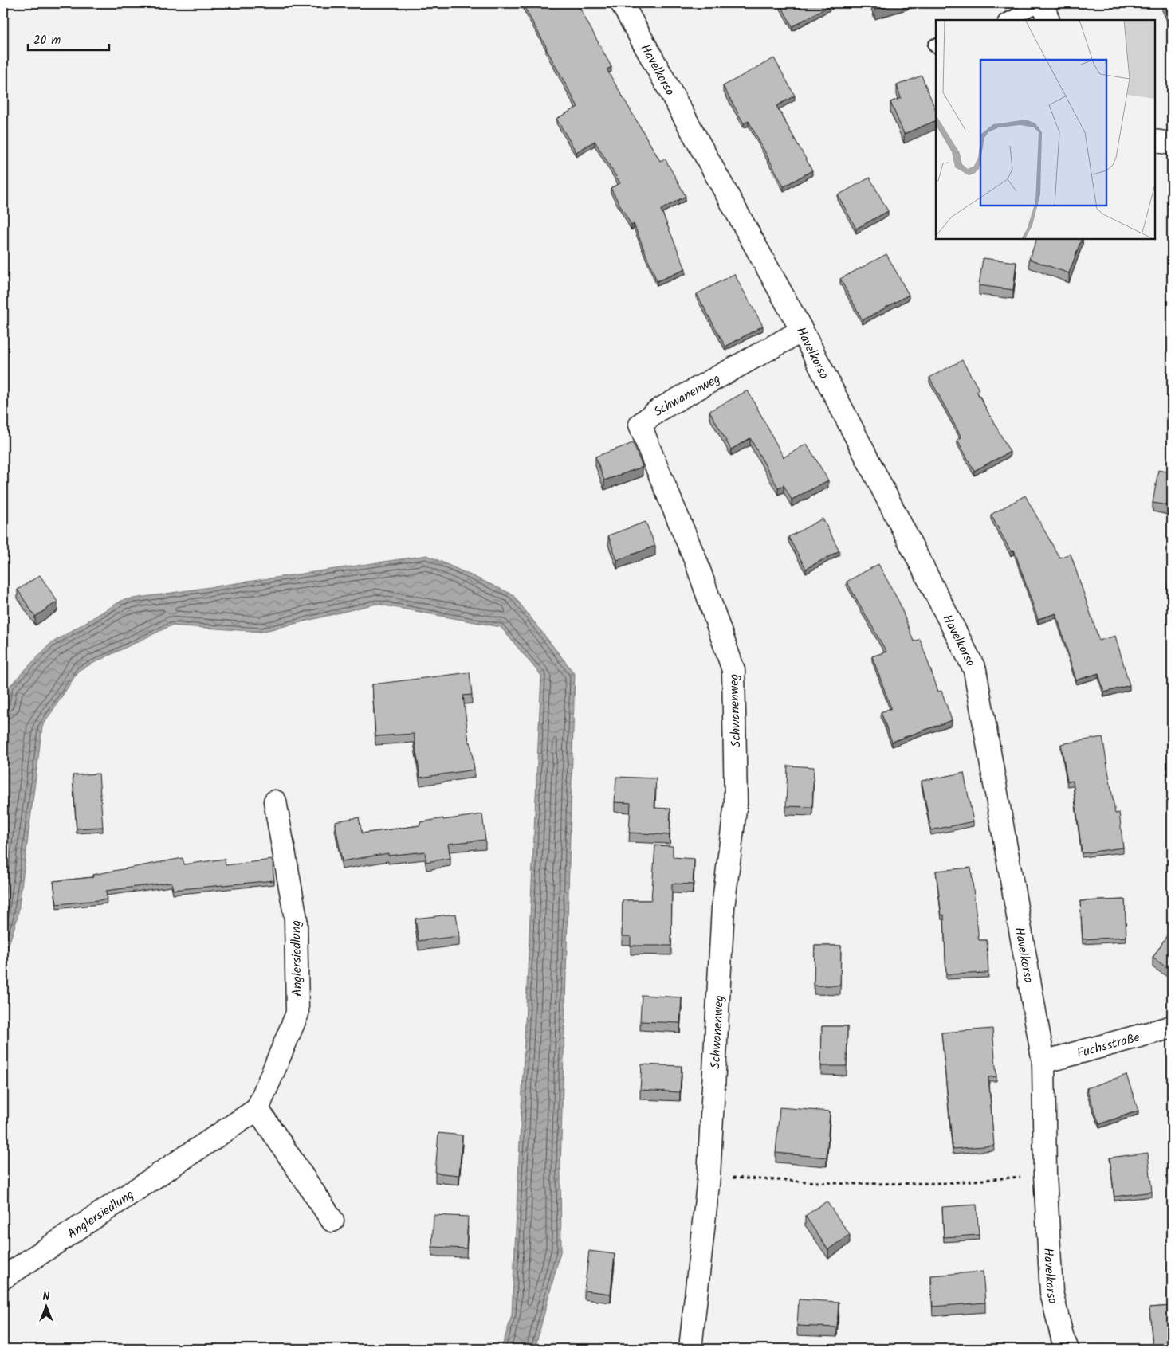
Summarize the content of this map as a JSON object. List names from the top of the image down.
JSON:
{
  "streets": {
    "street": [
      "Havelkorso",
      "Schwanenweg",
      "Anglersiedlung",
      "Fuchsstraße"
    ]
  },
  "crossings": [
    ["Havelkorso", "Schwanenweg"],
    ["Havelkorso", "Fuchsstraße"]
  ],
  "scale_bar": "20 m",
  "north": "top"
}
